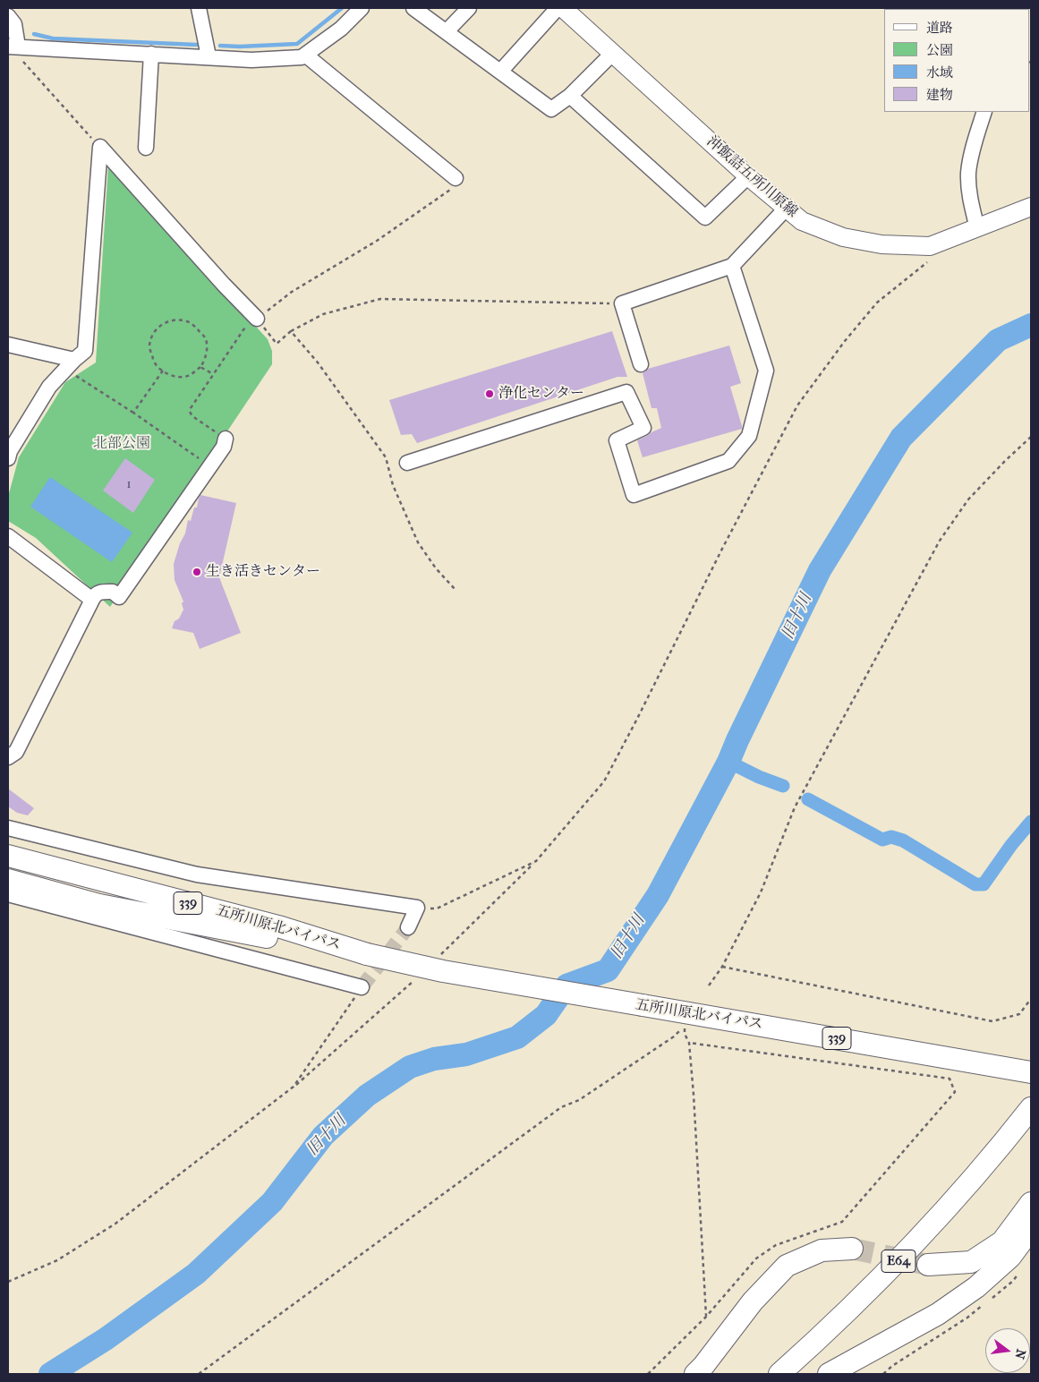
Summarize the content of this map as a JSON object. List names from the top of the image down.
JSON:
{
  "streets": {
    "highway": ["339", "五所川原北バイパス", "E64"],
    "main road": ["沖飯詰五所川原線"]
  },
  "water": ["旧十川"],
  "parks": ["北部公園"],
  "places": ["浄化センター", "生き活きセンター"],
  "house_numbers": ["1"],
  "legend": [
    "道路",
    "公園",
    "水域",
    "建物"
  ],
  "north": "right"
}
